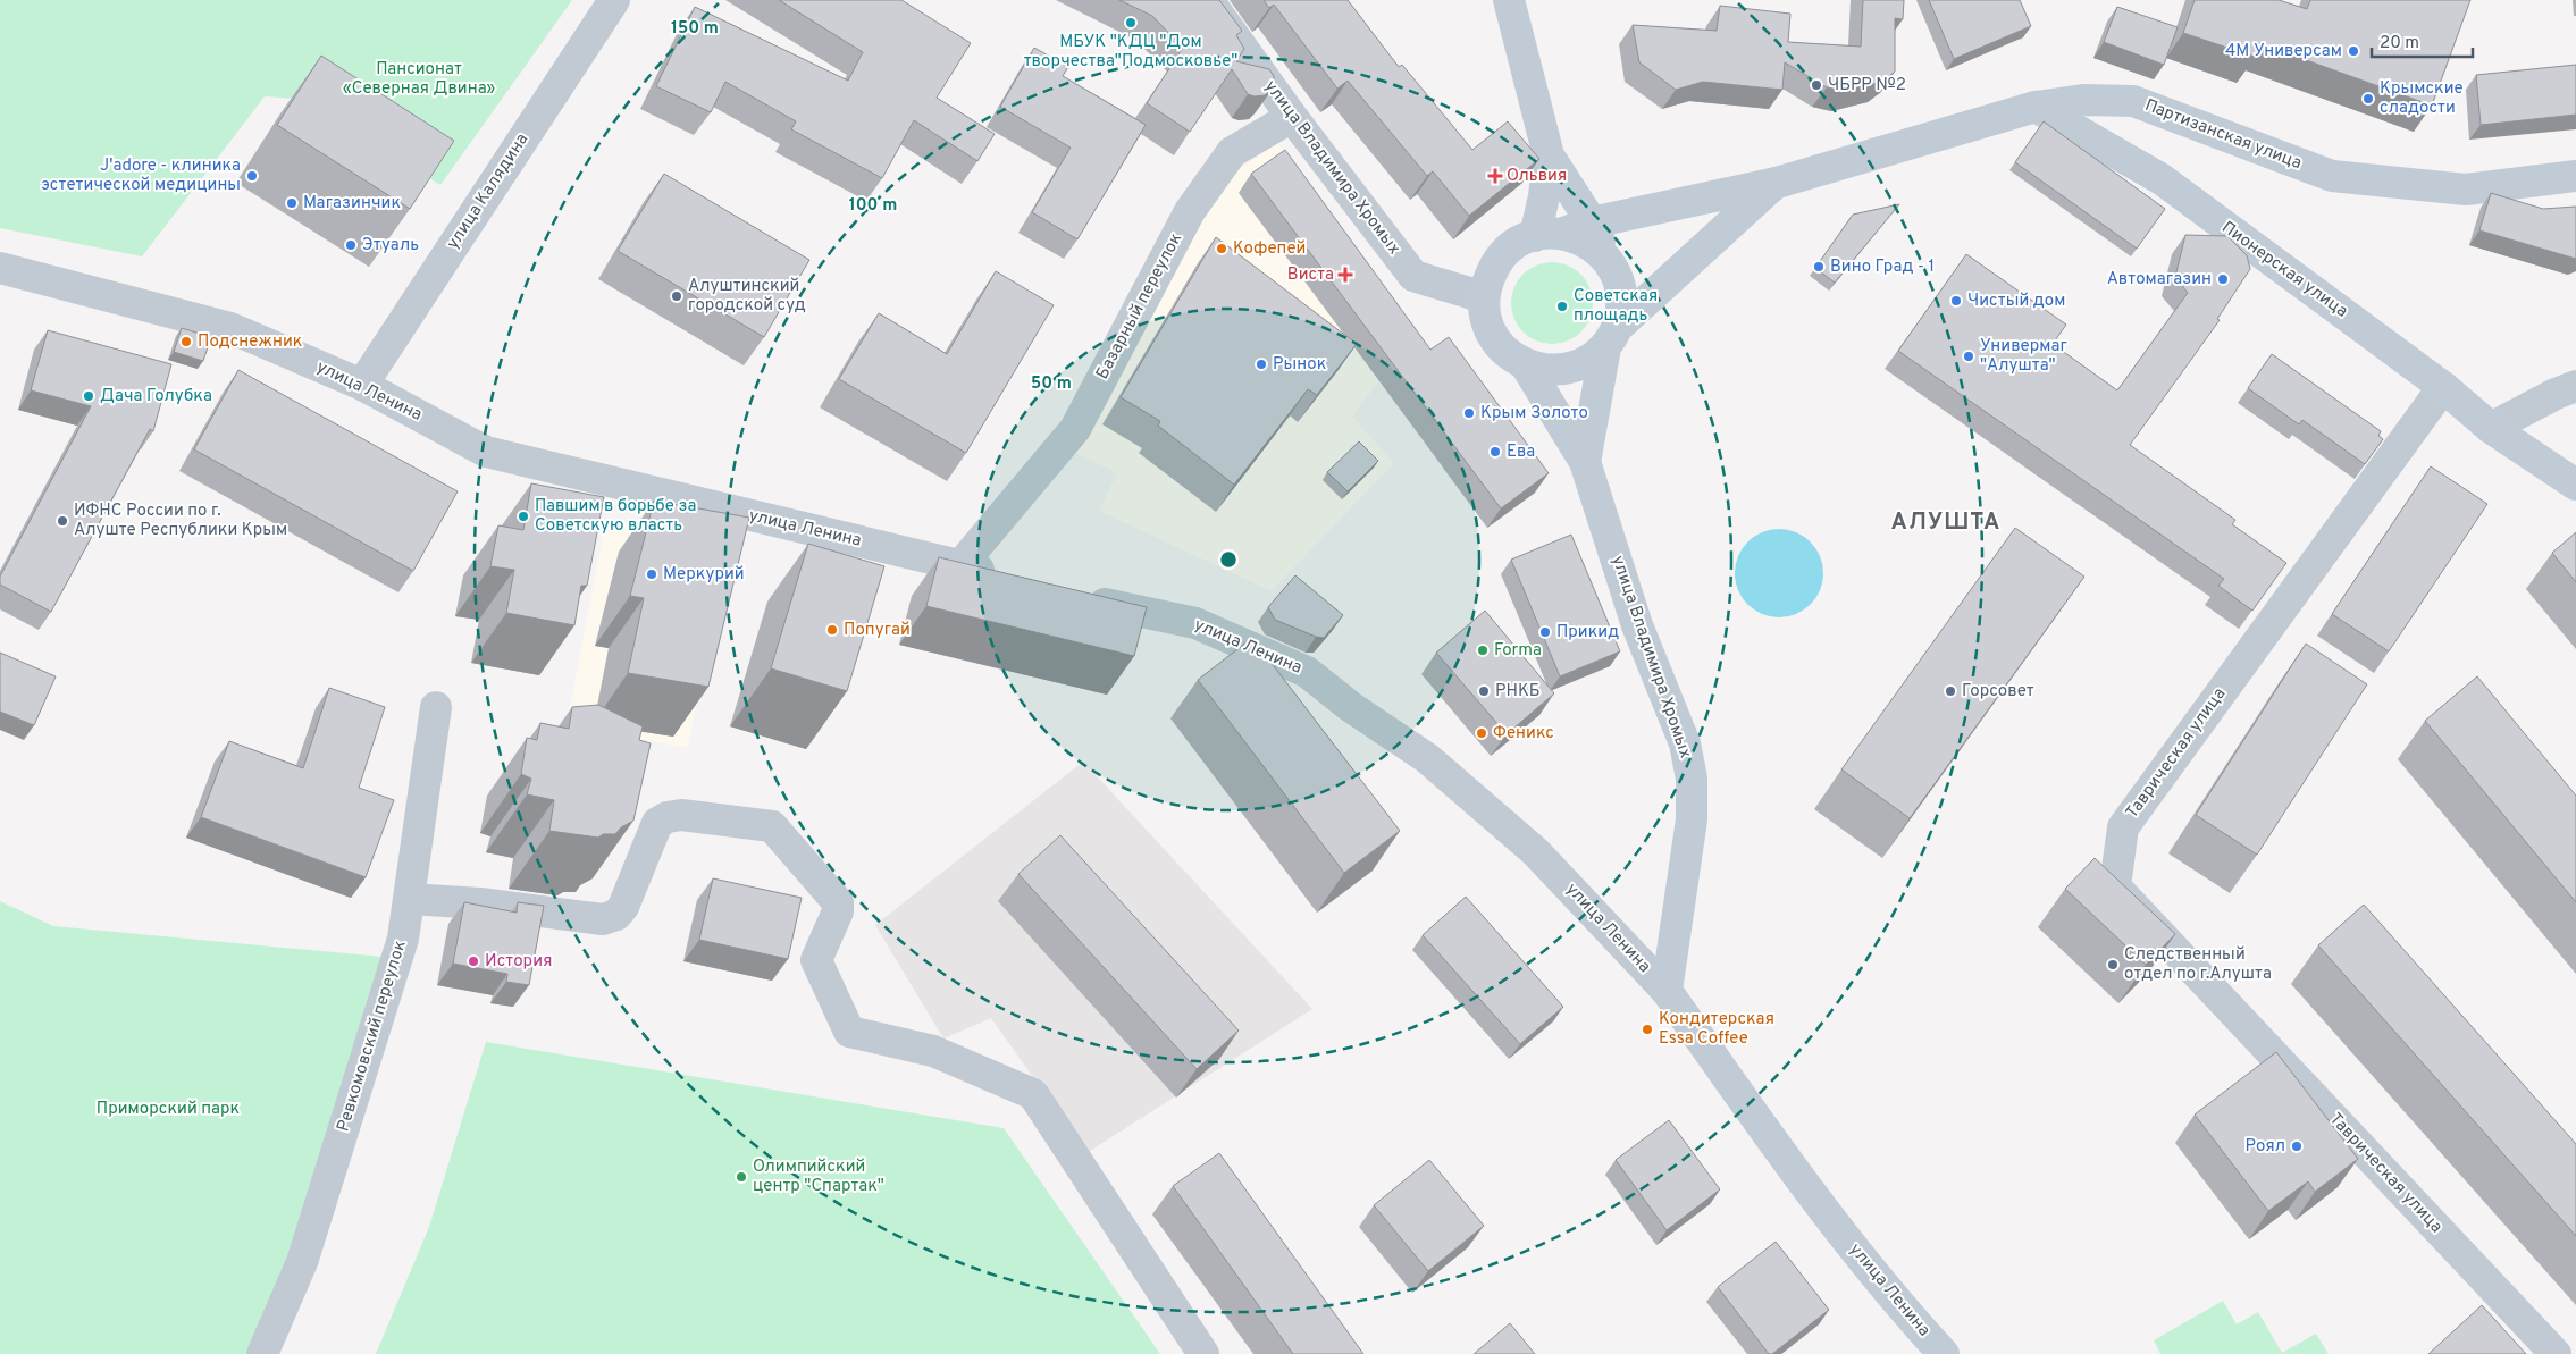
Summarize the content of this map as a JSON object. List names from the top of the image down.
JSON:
{
  "streets": {
    "main road": [
      "Партизанская улица",
      "улица Владимира Хромых",
      "Пионерская улица",
      "улица Ленина"
    ],
    "street": [
      "улица Калядина",
      "Базарный переулок",
      "Таврическая улица",
      "Ревкомовский переулок"
    ]
  },
  "crossings": [
    ["Партизанская улица", "Пионерская улица"],
    ["улица Владимира Хромых", "Базарный переулок"],
    ["улица Владимира Хромых", "улица Ленина"],
    ["улица Калядина", "улица Ленина"],
    ["Пионерская улица", "Таврическая улица"],
    ["Базарный переулок", "улица Ленина"]
  ],
  "districts": ["АЛУШТА"],
  "parks": ["Пансионат «Северная Двина»", "Приморский парк"],
  "places": {
    "other": [
      "МБУК \"КДЦ \"Дом творчества\"Подмосковье\"",
      "4М Универсам",
      "ЧБРР №2",
      "Крымские сладости",
      "J'adore - клиника эстетической медицины",
      "Магазинчик",
      "Этуаль",
      "Кофепей",
      "Вино Град - 1",
      "Автомагазин",
      "Алуштинский городской суд",
      "Чистый дом",
      "Советская площадь",
      "Подснежник",
      "Универмаг \"Алушта\"",
      "Рынок",
      "Дача Голубка",
      "Крым Золото",
      "Ева",
      "Павшим в борьбе за Советскую власть",
      "ИФНС России по г. Алуште Республики Крым",
      "Меркурий",
      "Попугай",
      "Прикид",
      "Forma",
      "РНКБ",
      "Горсовет",
      "Феникс",
      "История",
      "Следственный отдел по г.Алушта",
      "Кондитерская Essa Coffee",
      "Роял",
      "Олимпийский центр \"Спартак\""
    ],
    "health": ["Ольвия", "Виста"]
  },
  "scale_bar": "20 m",
  "rings": ["150 m", "100 m", "50 m"]
}
